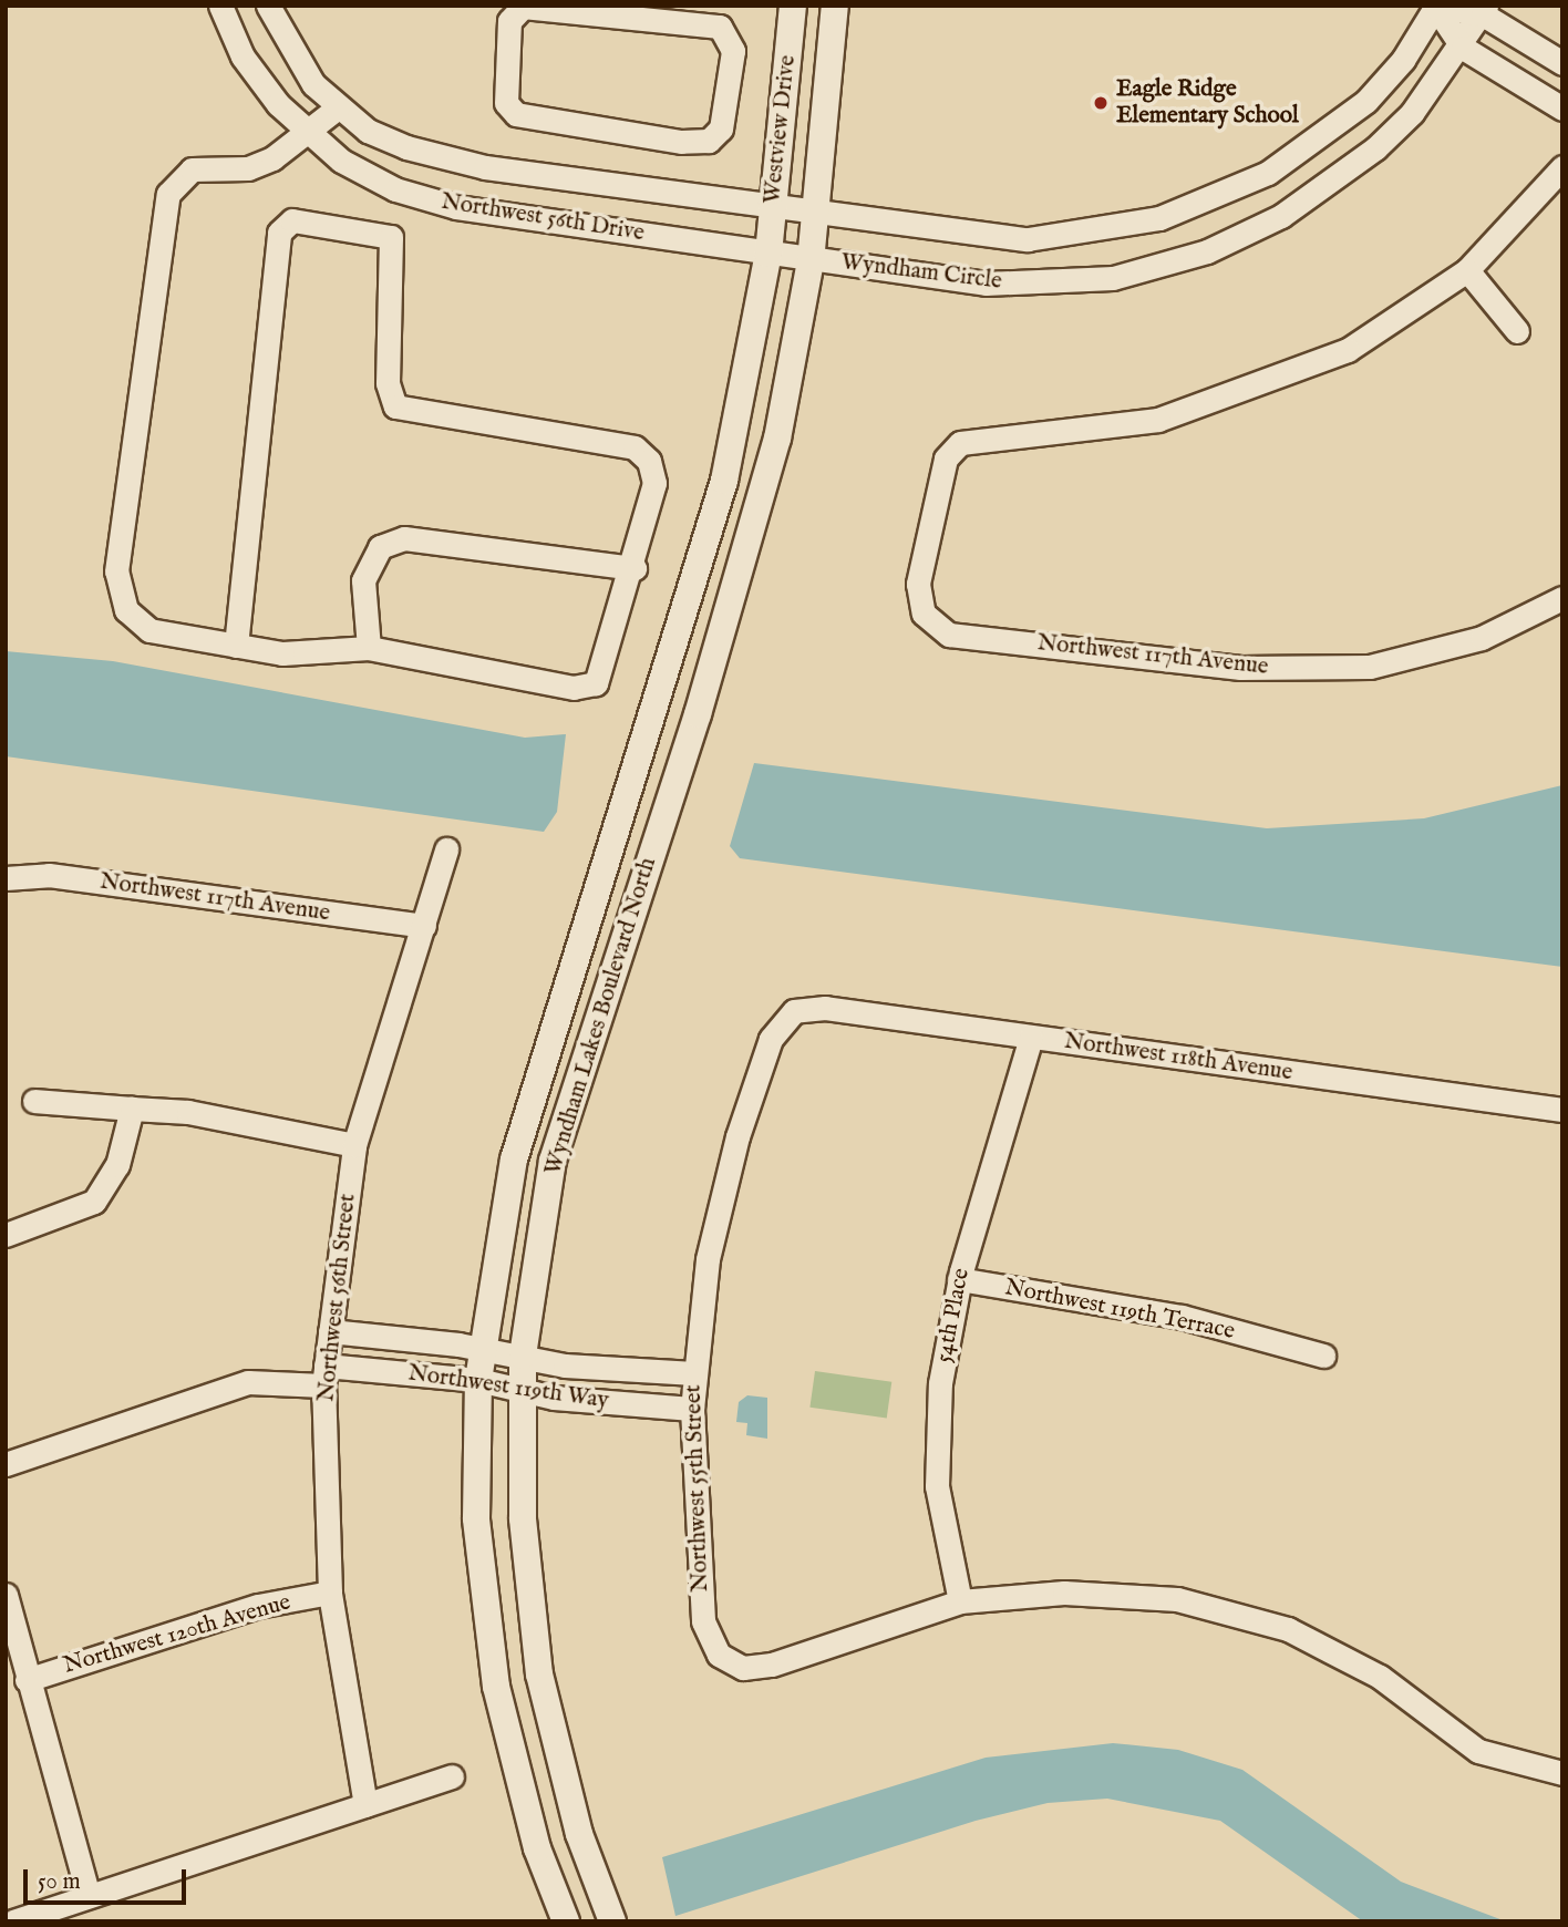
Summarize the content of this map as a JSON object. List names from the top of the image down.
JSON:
{
  "streets": {
    "street": [
      "Westview Drive",
      "Northwest 56th Drive",
      "Wyndham Circle",
      "Northwest 117th Avenue",
      "Wyndham Lakes Boulevard North",
      "Northwest 118th Avenue",
      "Northwest 56th Street",
      "Northwest 119th Terrace",
      "54th Place",
      "Northwest 119th Way",
      "Northwest 55th Street",
      "Northwest 120th Avenue"
    ]
  },
  "crossings": [
    ["Westview Drive", "Northwest 56th Drive"],
    ["Westview Drive", "Wyndham Circle"],
    ["Westview Drive", "Wyndham Lakes Boulevard North"],
    ["Northwest 56th Drive", "Wyndham Circle"],
    ["Northwest 56th Drive", "Wyndham Lakes Boulevard North"],
    ["Wyndham Circle", "Wyndham Lakes Boulevard North"],
    ["Northwest 117th Avenue", "Northwest 56th Street"],
    ["Wyndham Lakes Boulevard North", "Northwest 119th Way"],
    ["Northwest 118th Avenue", "54th Place"],
    ["Northwest 118th Avenue", "Northwest 55th Street"],
    ["Northwest 56th Street", "Northwest 119th Way"],
    ["Northwest 56th Street", "Northwest 120th Avenue"],
    ["Northwest 119th Terrace", "54th Place"],
    ["54th Place", "Northwest 55th Street"],
    ["Northwest 119th Way", "Northwest 55th Street"]
  ],
  "places": ["Eagle Ridge Elementary School"],
  "scale_bar": "50 m"
}
